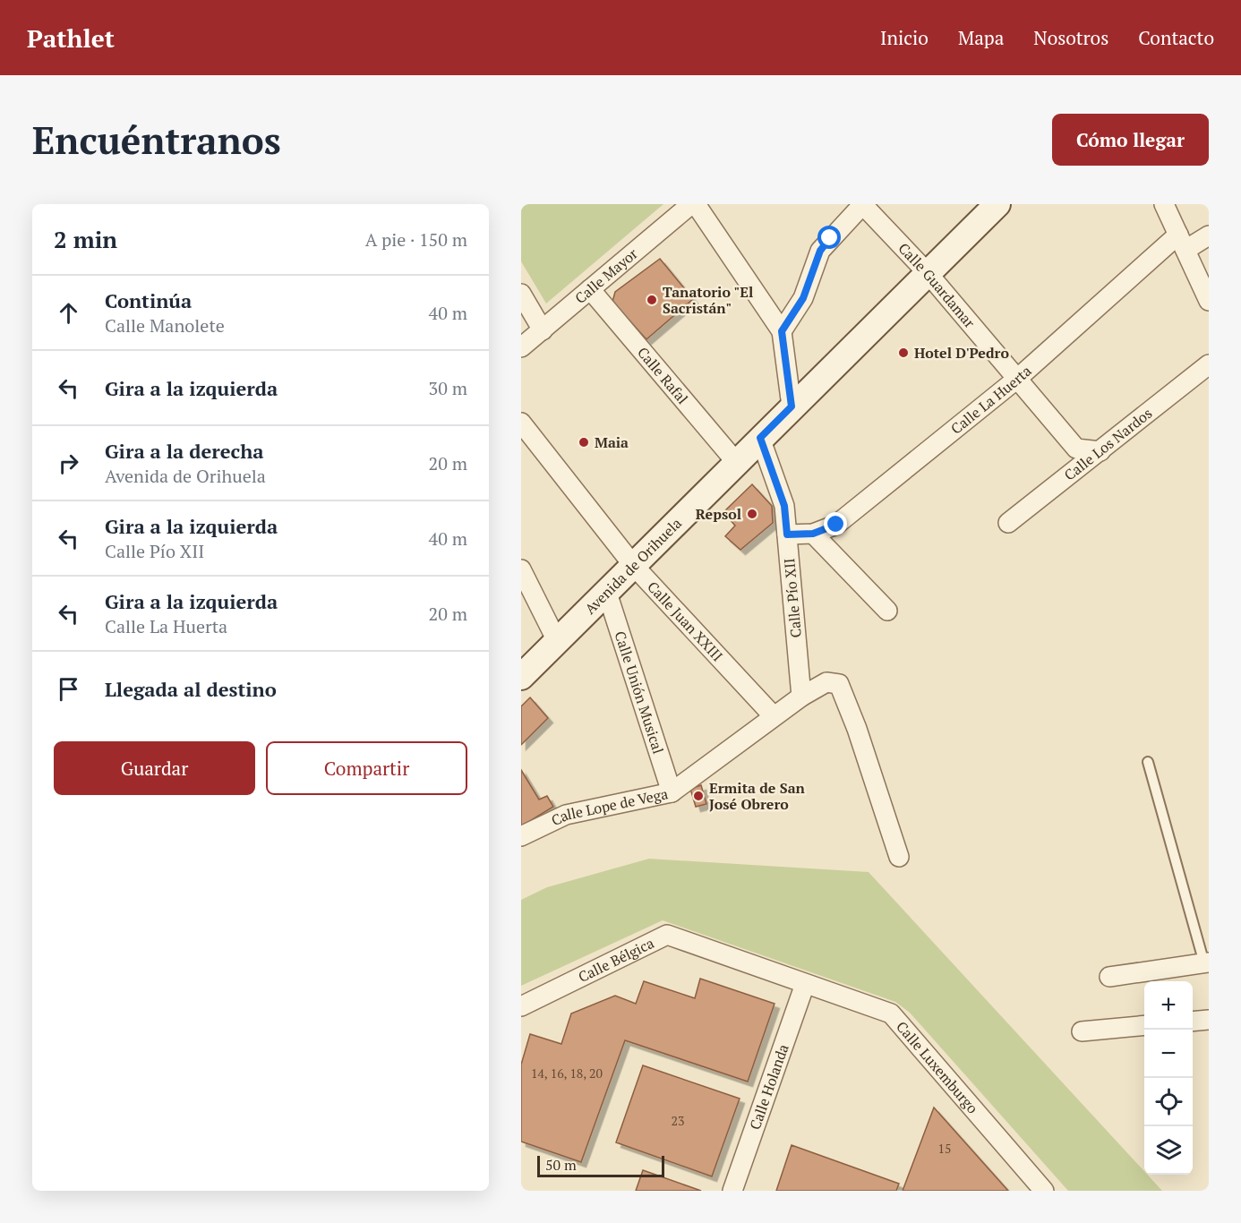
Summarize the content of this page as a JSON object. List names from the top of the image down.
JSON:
{
  "streets": {
    "main road": ["Avenida de Orihuela"],
    "street": [
      "Calle Mayor",
      "Calle Guardamar",
      "Calle Rafal",
      "Calle La Huerta",
      "Calle Los Nardos",
      "Calle Pío XII",
      "Calle Juan XXIII",
      "Calle Unión Musical",
      "Calle Lope de Vega",
      "Calle Bélgica",
      "Calle Luxemburgo",
      "Calle Holanda"
    ]
  },
  "crossings": [
    ["Calle Mayor", "Calle Rafal"],
    ["Calle Guardamar", "Calle La Huerta"],
    ["Calle Guardamar", "Calle Los Nardos"],
    ["Calle Guardamar", "Avenida de Orihuela"],
    ["Calle Rafal", "Avenida de Orihuela"],
    ["Calle La Huerta", "Calle Pío XII"],
    ["Avenida de Orihuela", "Calle Pío XII"],
    ["Avenida de Orihuela", "Calle Juan XXIII"],
    ["Avenida de Orihuela", "Calle Unión Musical"],
    ["Calle Juan XXIII", "Calle Lope de Vega"],
    ["Calle Unión Musical", "Calle Lope de Vega"],
    ["Calle Bélgica", "Calle Luxemburgo"],
    ["Calle Bélgica", "Calle Holanda"],
    ["Calle Luxemburgo", "Calle Holanda"]
  ],
  "places": [
    "Tanatorio \"El Sacristán\"",
    "Hotel D'Pedro",
    "Maia",
    "Repsol",
    "Ermita de San José Obrero"
  ],
  "house_numbers": ["14, 16, 18, 20", "23", "15"],
  "scale_bar": "50 m",
  "page": {
    "header": "Pathlet",
    "nav": [
      "Inicio",
      "Mapa",
      "Nosotros",
      "Contacto"
    ],
    "buttons": [
      "Cómo llegar",
      ["Guardar", "Compartir"]
    ],
    "title": "Encuéntranos",
    "heading": ["2 min", "A pie · 150 m"],
    "list": [
      ["Continúa", "Calle Manolete", "40 m"],
      ["Gira a la izquierda", "30 m"],
      ["Gira a la derecha", "Avenida de Orihuela", "20 m"],
      ["Gira a la izquierda", "Calle Pío XII", "40 m"],
      ["Gira a la izquierda", "Calle La Huerta", "20 m"],
      "Llegada al destino"
    ],
    "map_buttons": ["+", "−"],
    "scale": "50 m"
  }
}
